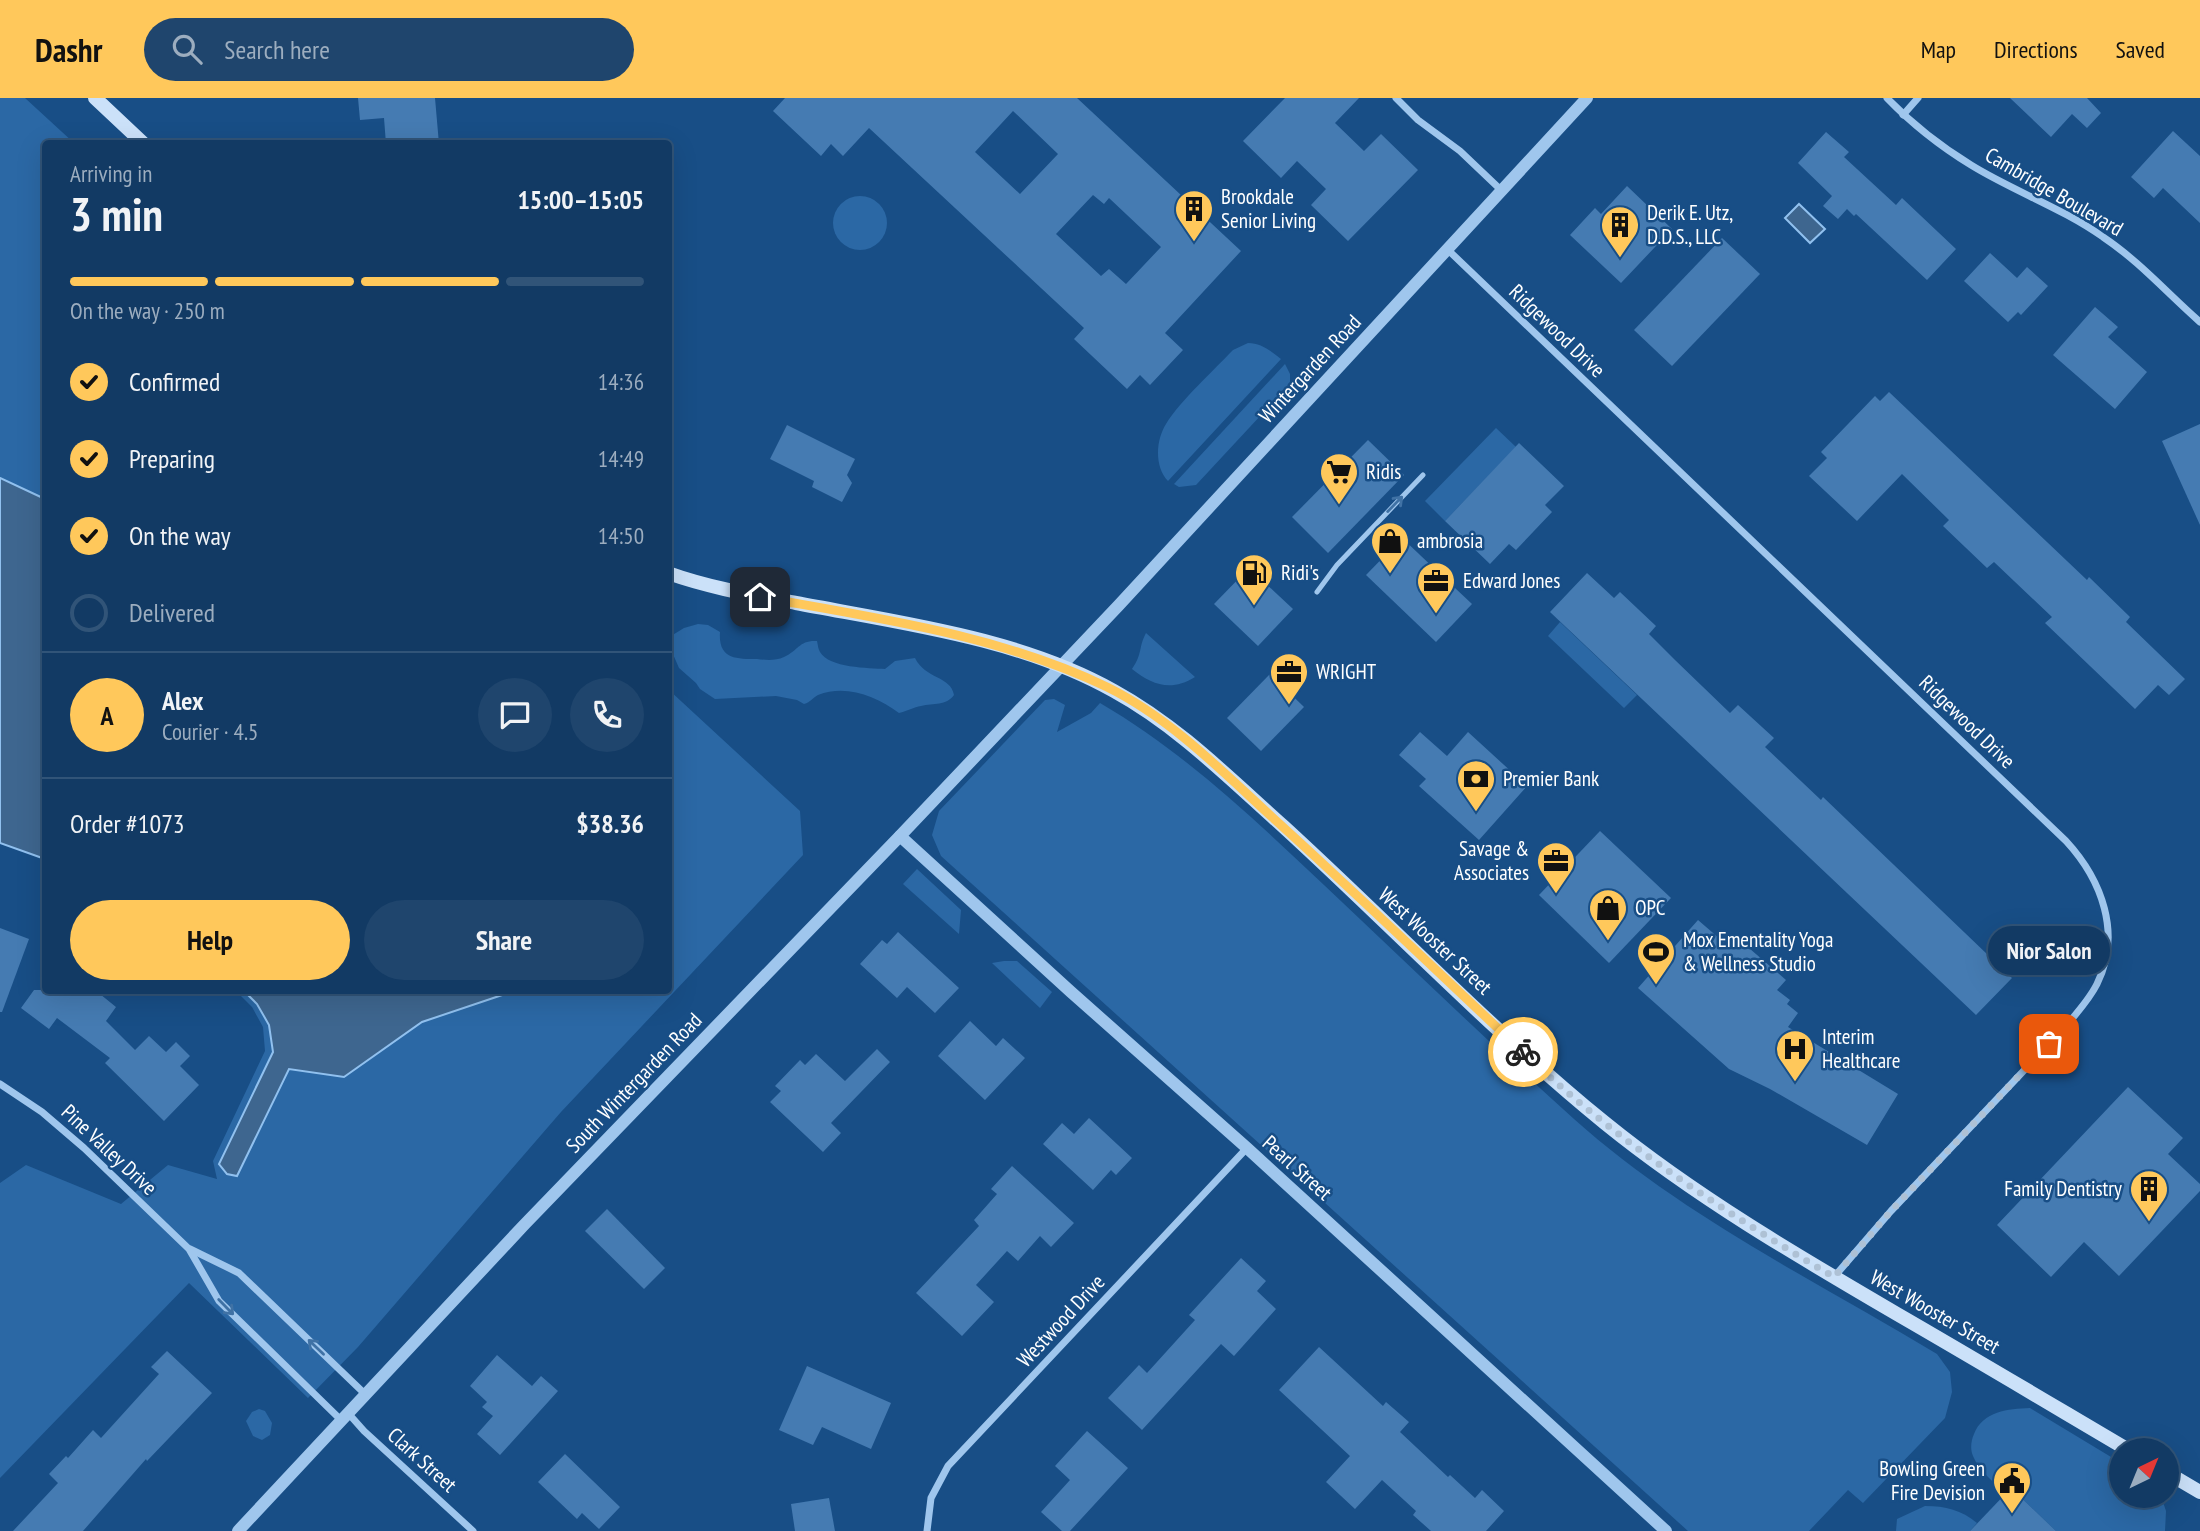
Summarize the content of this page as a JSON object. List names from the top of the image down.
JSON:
{
  "streets": {
    "main road": ["West Wooster Street"],
    "street": [
      "Cambridge Boulevard",
      "Ridgewood Drive",
      "Wintergarden Road",
      "South Wintergarden Road",
      "Pine Valley Drive",
      "Pearl Street",
      "Westwood Drive",
      "Clark Street"
    ]
  },
  "crossings": [
    ["Ridgewood Drive", "Wintergarden Road"],
    ["Ridgewood Drive", "West Wooster Street"],
    ["Wintergarden Road", "West Wooster Street"],
    ["Wintergarden Road", "South Wintergarden Road"],
    ["West Wooster Street", "South Wintergarden Road"],
    ["South Wintergarden Road", "Pine Valley Drive"],
    ["South Wintergarden Road", "Pearl Street"],
    ["South Wintergarden Road", "Clark Street"],
    ["Pine Valley Drive", "Clark Street"],
    ["Pearl Street", "Westwood Drive"]
  ],
  "places": {
    "building": ["Brookdale Senior Living", "Derik E. Utz, D.D.S., LLC", "Family Dentistry"],
    "supermarket": ["Ridis"],
    "shop": ["ambrosia", "OPC"],
    "fuel station": ["Ridi's"],
    "office": ["Edward Jones", "WRIGHT", "Savage & Associates"],
    "bank": ["Premier Bank"],
    "sports": ["Mox Ementality Yoga & Wellness Studio"],
    "other": ["Nior Salon"],
    "hospital": ["Interim Healthcare"],
    "public building": ["Bowling Green Fire Devision"]
  },
  "north": "top right",
  "page": {
    "header": "Dashr",
    "search": "Search here",
    "nav": ["Map", "Directions", "Saved"],
    "heading": ["3 min", "Arriving in", "15:00–15:05"],
    "panel": [
      "Alex",
      "Courier · 4.5",
      "Order #1073",
      "$38.36"
    ],
    "bar": "On the way · 250 m",
    "list": [
      ["Confirmed", "14:36"],
      ["Preparing", "14:49"],
      ["On the way", "14:50"],
      "Delivered"
    ],
    "round": "A",
    "buttons": ["Help", "Share"],
    "bubble": "Nior Salon"
  }
}
